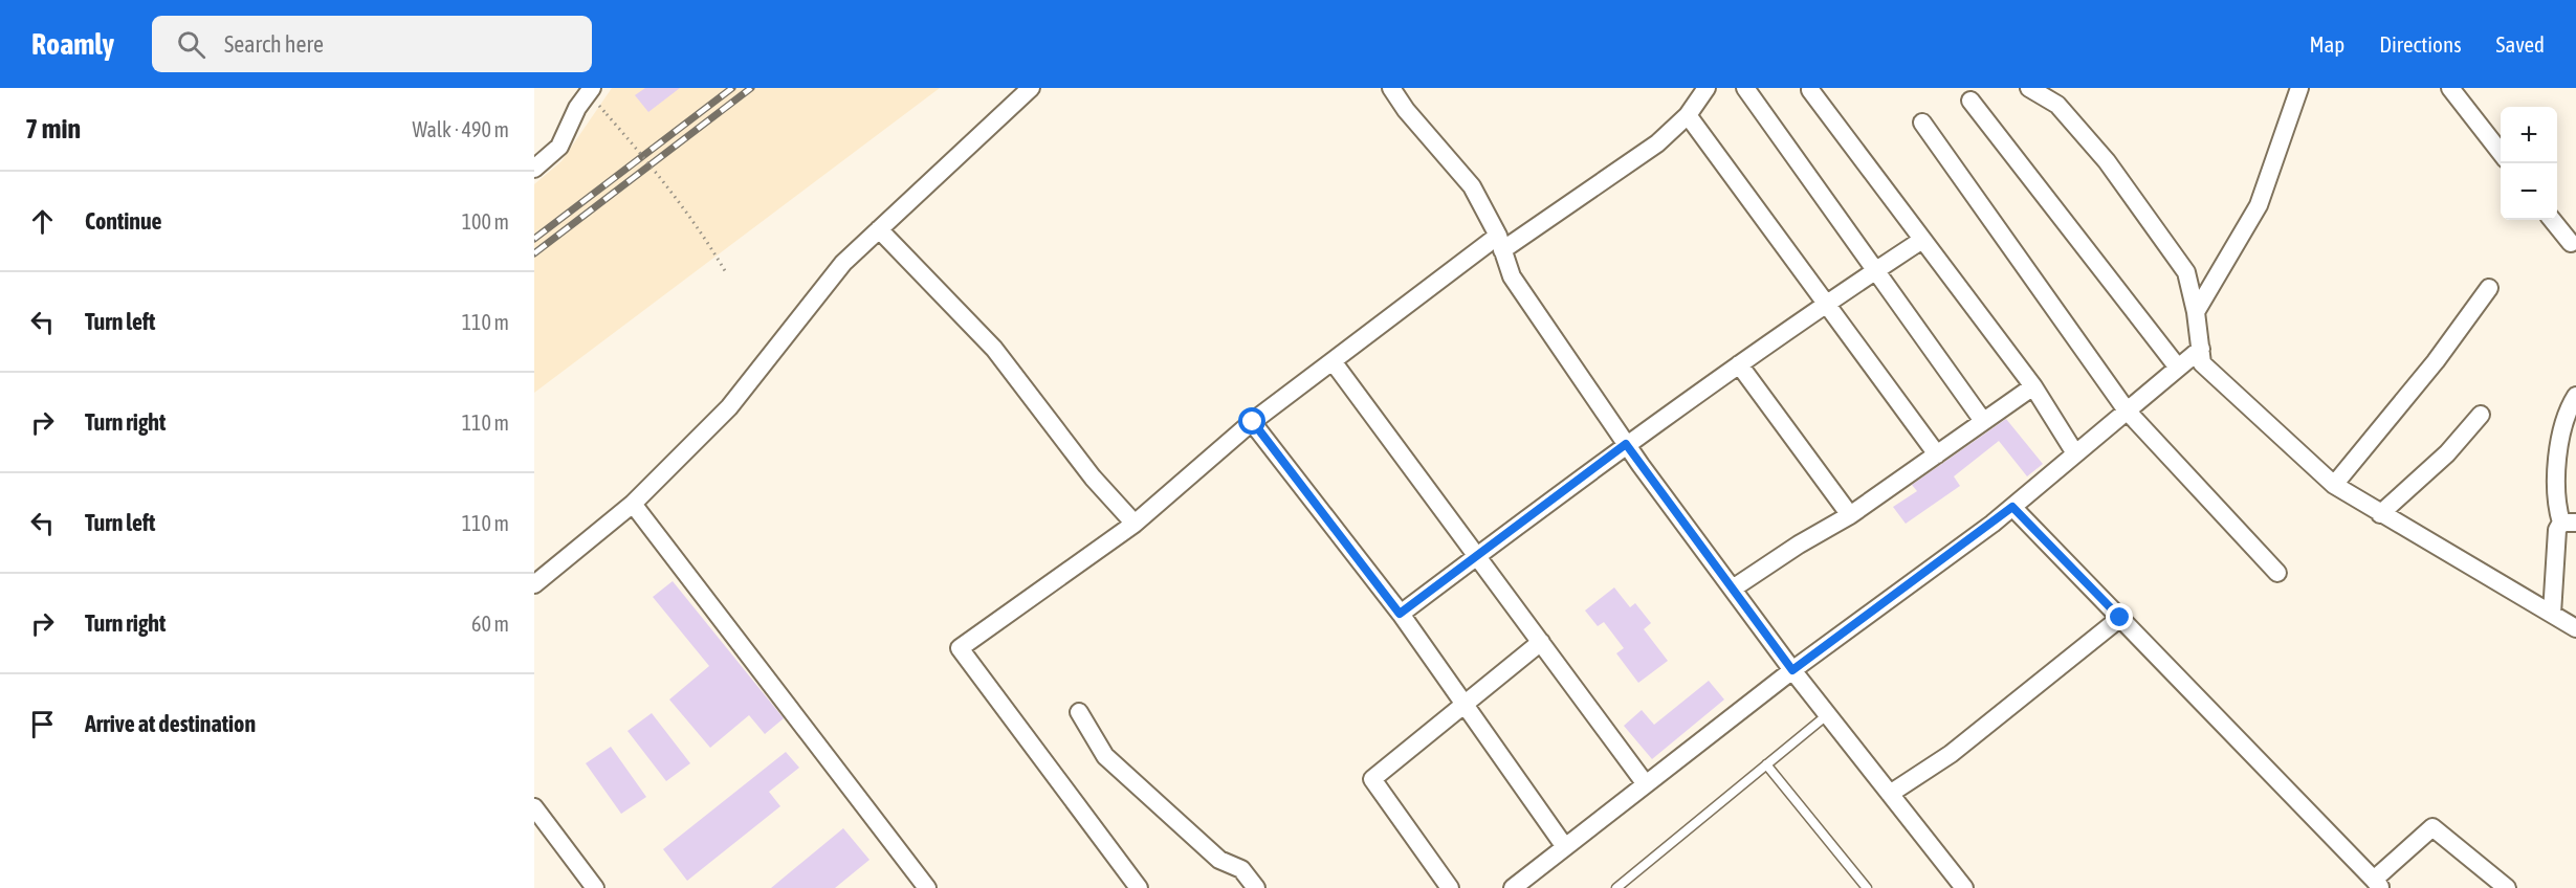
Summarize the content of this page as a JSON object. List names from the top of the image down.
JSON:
{
  "page": {
    "header": "Roamly",
    "search": "Search here",
    "nav": ["Map", "Directions", "Saved"],
    "heading": ["7 min", "Walk · 490 m"],
    "map_buttons": ["+", "−"],
    "list": [
      ["Continue", "100 m"],
      ["Turn left", "110 m"],
      ["Turn right", "110 m"],
      ["Turn left", "110 m"],
      ["Turn right", "60 m"],
      "Arrive at destination"
    ]
  }
}
